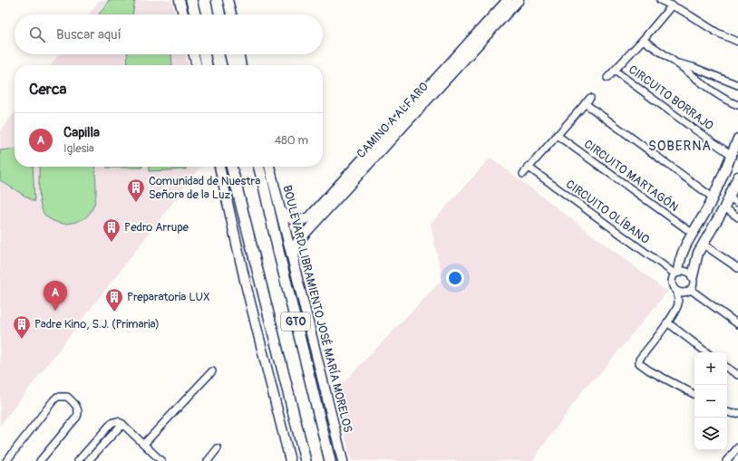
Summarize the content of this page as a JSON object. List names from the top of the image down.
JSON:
{
  "streets": {
    "main road": ["GTO"],
    "street": [
      "CIRCUITO BORRAJO",
      "CAMINO A ALFARO",
      "CIRCUITO MARTAGÓN",
      "CIRCUITO OLÍBANO",
      "BOULEVARD LIBRAMIENTO JOSÉ MARÍA MORELOS"
    ]
  },
  "crossings": [
    ["CAMINO A ALFARO", "BOULEVARD LIBRAMIENTO JOSÉ MARÍA MORELOS"]
  ],
  "districts": ["SOBERNA"],
  "places": {
    "building": [
      "Comunidad de Nuestra Señora de la Luz",
      "Pedro Arrupe",
      "Preparatoria LUX",
      "Padre Kino, S.J. (Primaria)"
    ]
  },
  "page": {
    "search": "Buscar aquí",
    "heading": "Cerca",
    "list": [
      {
        "mark": "A",
        "name": "Capilla",
        "note": "Iglesia",
        "value": "480 m"
      }
    ],
    "pins": "A",
    "map_buttons": ["+", "−"]
  }
}
